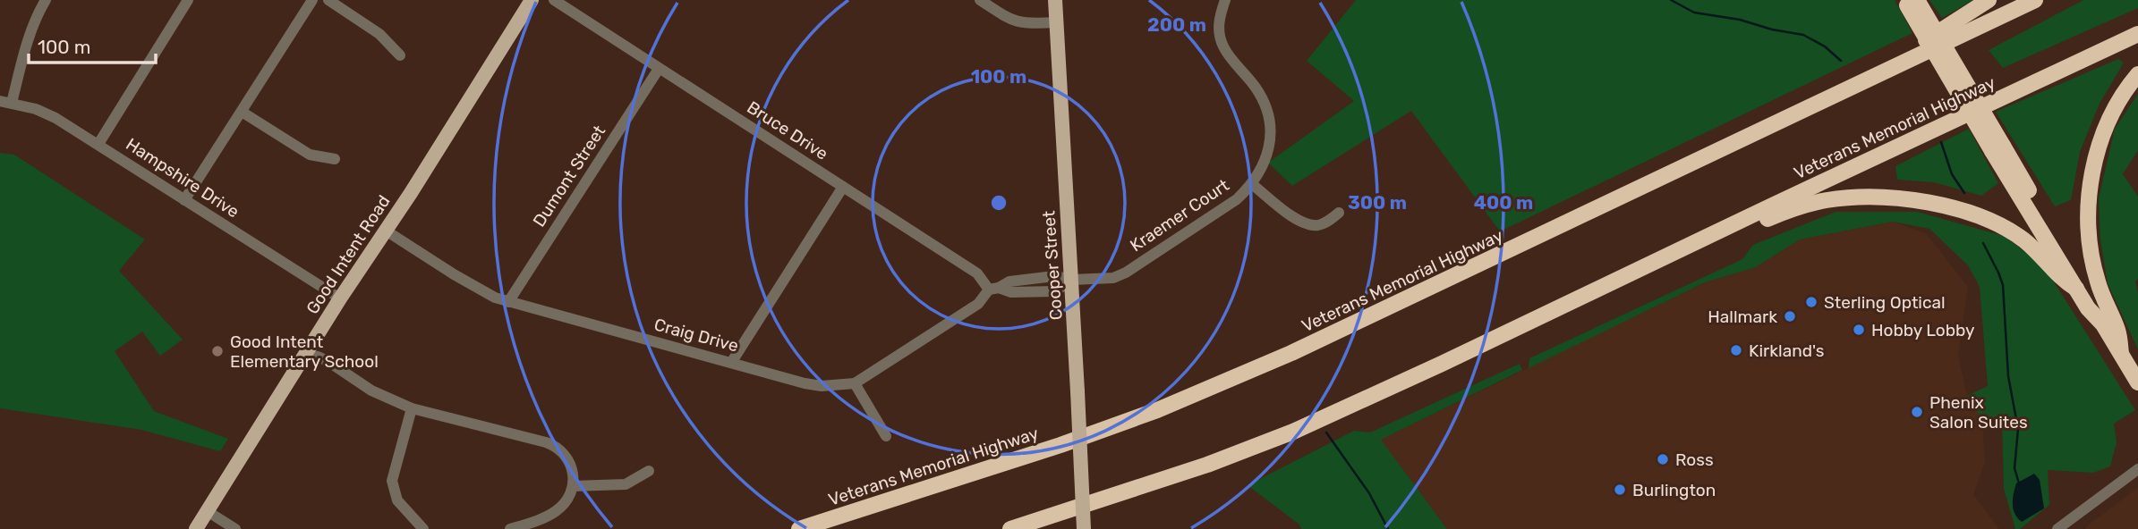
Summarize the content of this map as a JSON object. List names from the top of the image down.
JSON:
{
  "streets": {
    "highway": ["Veterans Memorial Highway"],
    "main road": ["Good Intent Road", "Cooper Street"],
    "street": [
      "Bruce Drive",
      "Dumont Street",
      "Hampshire Drive",
      "Kraemer Court",
      "Craig Drive"
    ]
  },
  "crossings": [
    ["Bruce Drive", "Dumont Street"],
    ["Bruce Drive", "Craig Drive"],
    ["Dumont Street", "Craig Drive"],
    ["Hampshire Drive", "Good Intent Road"],
    ["Kraemer Court", "Cooper Street"],
    ["Good Intent Road", "Craig Drive"]
  ],
  "places": [
    "Sterling Optical",
    "Hallmark",
    "Hobby Lobby",
    "Kirkland's",
    "Good Intent Elementary School",
    "Phenix Salon Suites",
    "Ross",
    "Burlington"
  ],
  "scale_bar": "100 m",
  "rings": [
    "200 m",
    "100 m",
    "300 m",
    "400 m"
  ]
}
